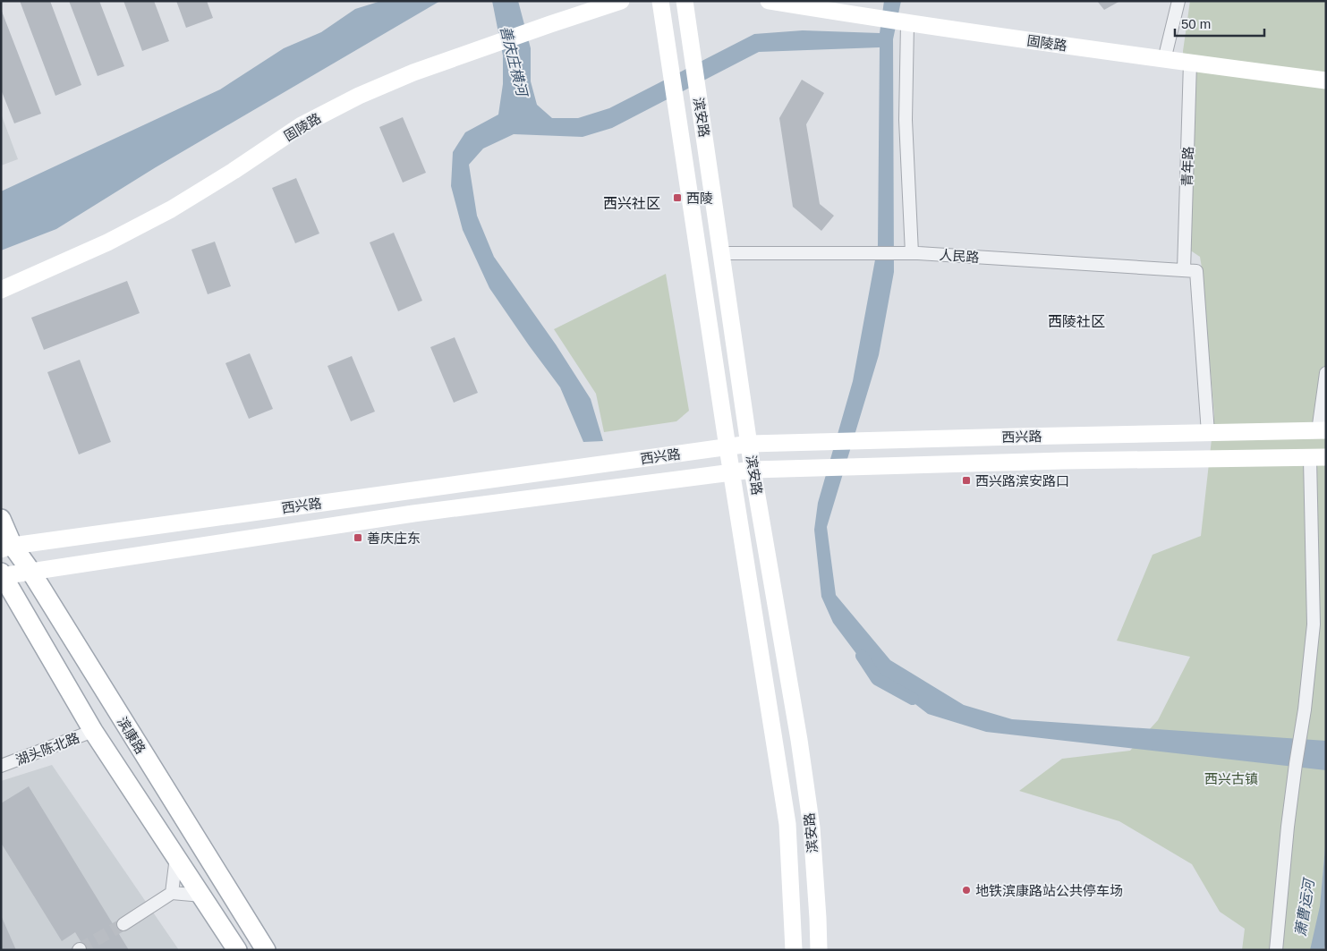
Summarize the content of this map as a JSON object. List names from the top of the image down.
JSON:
{
  "streets": {
    "main road": [
      "固陵路",
      "滨安路",
      "西兴路",
      "滨康路"
    ],
    "street": ["青年路", "人民路", "湖头陈北路"]
  },
  "crossings": [
    ["固陵路", "青年路"],
    ["滨安路", "人民路"],
    ["滨安路", "西兴路"],
    ["青年路", "人民路"],
    ["人民路", "西兴路"],
    ["西兴路", "滨康路"]
  ],
  "districts": ["西兴社区", "西陵社区"],
  "water": ["善庆庄横河", "萧曹运河"],
  "parks": ["西兴古镇"],
  "places": {
    "transit": ["西陵", "西兴路滨安路口", "善庆庄东"],
    "other": ["地铁滨康路站公共停车场"]
  },
  "scale_bar": "50 m"
}
